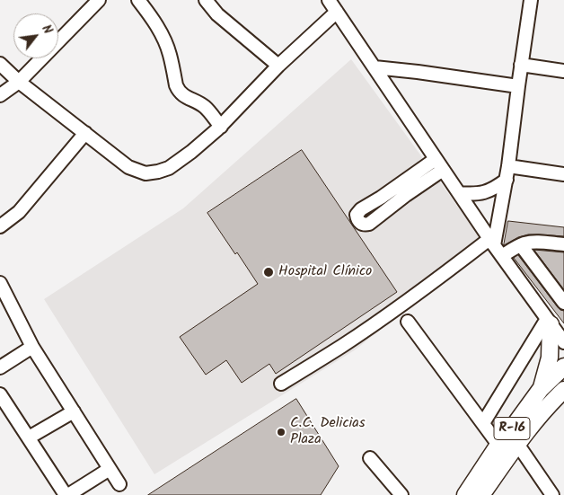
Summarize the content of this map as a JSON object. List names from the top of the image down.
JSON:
{
  "streets": {
    "main road": ["R-16"]
  },
  "places": ["Hospital Clínico", "C.C. Delicias Plaza"],
  "north": "top right"
}
